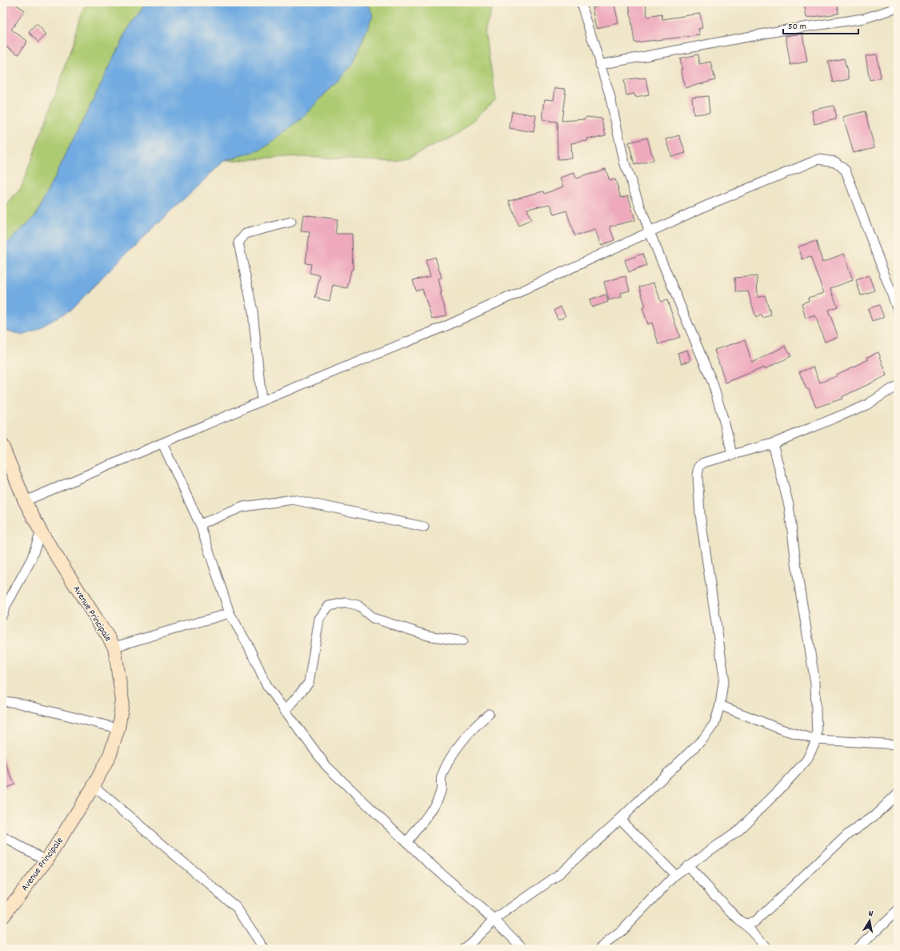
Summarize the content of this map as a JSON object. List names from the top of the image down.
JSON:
{
  "streets": {
    "street": ["Avenue Principale"]
  },
  "scale_bar": "50 m",
  "north": "top"
}
